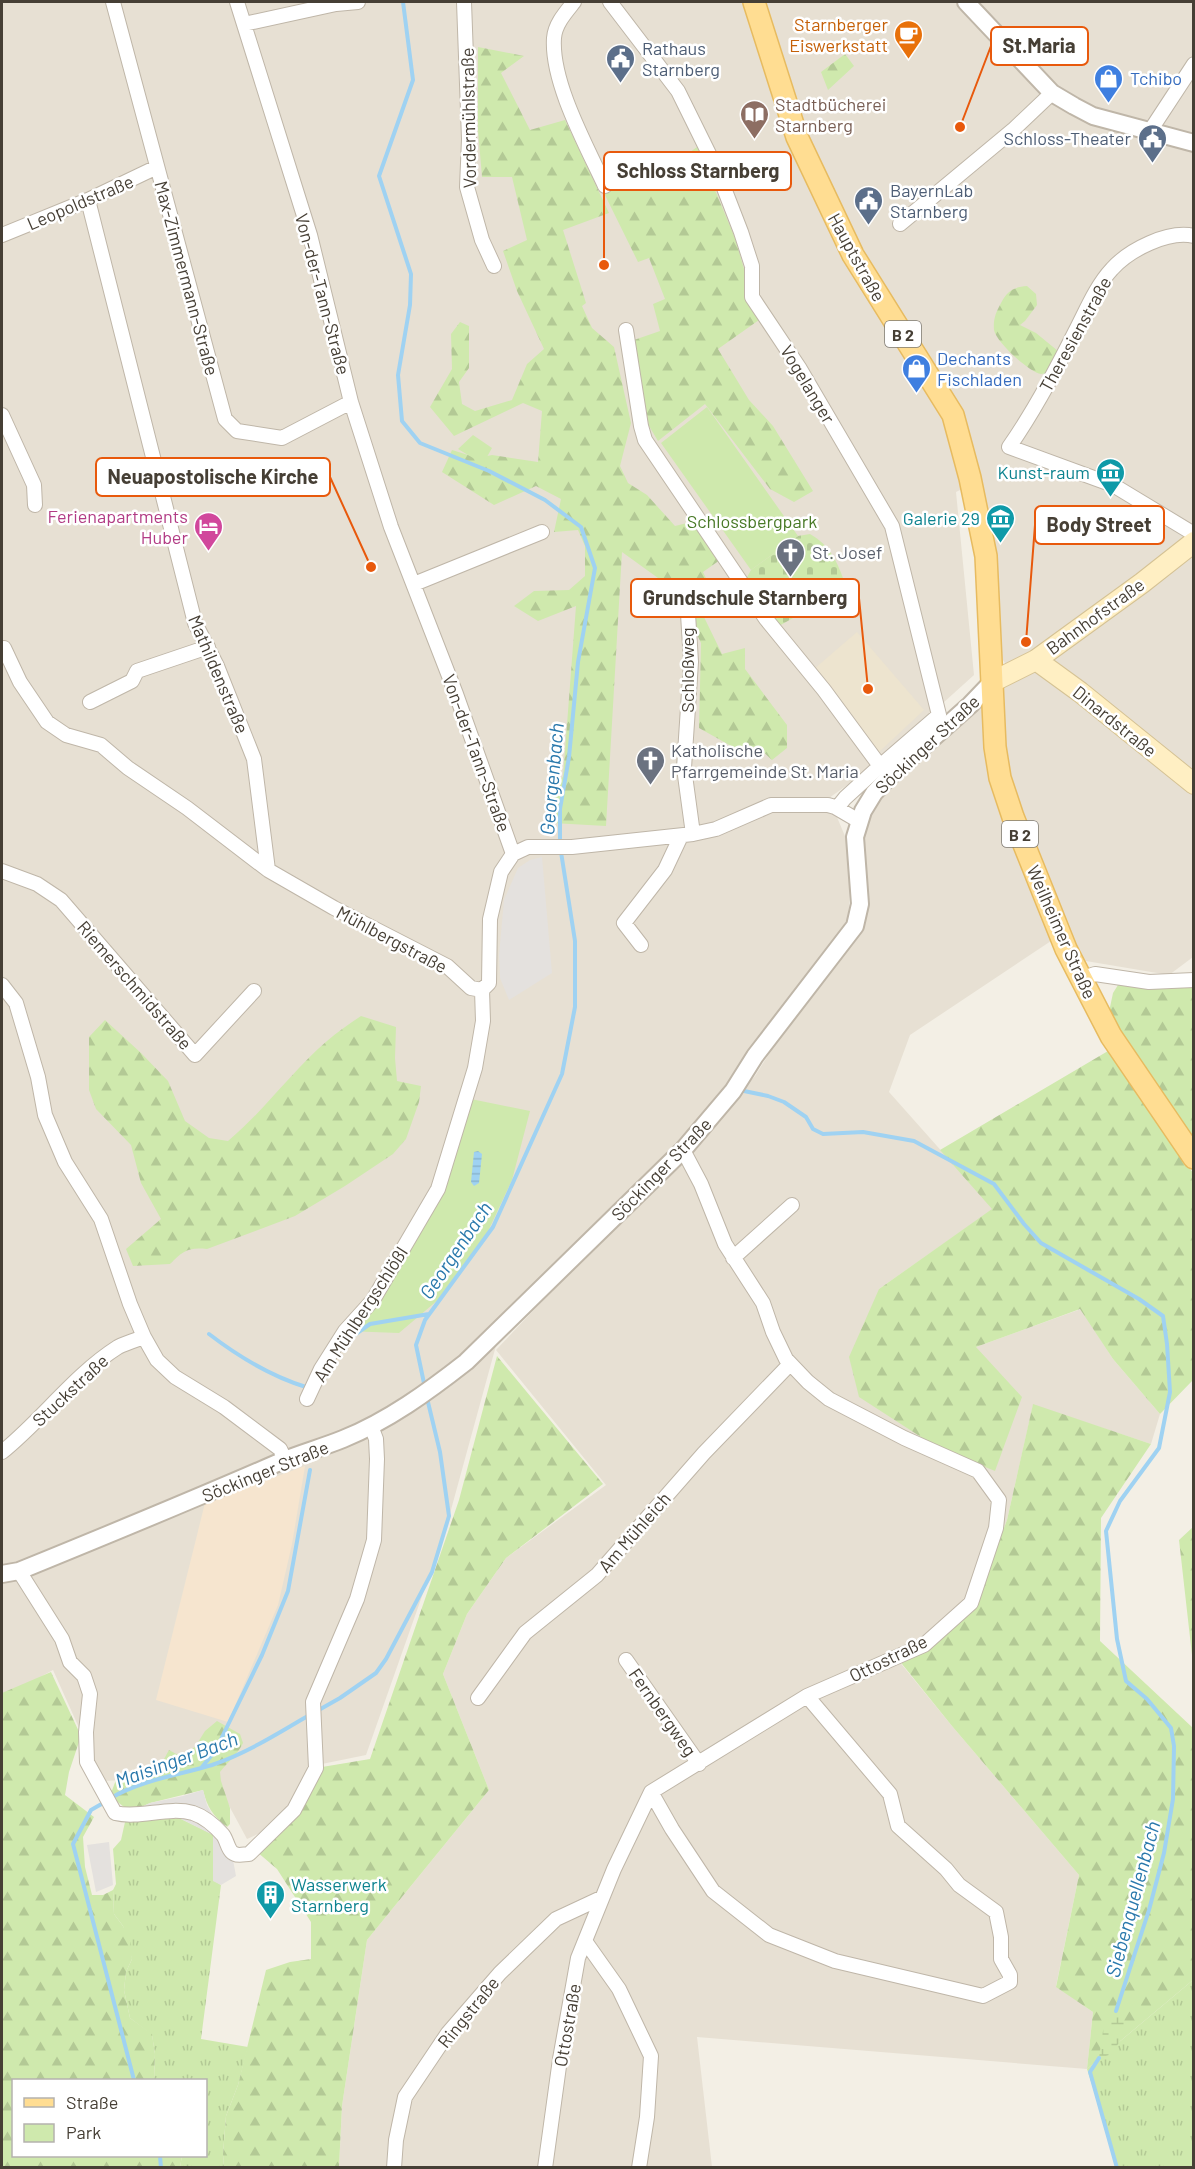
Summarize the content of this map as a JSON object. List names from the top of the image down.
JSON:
{
  "streets": {
    "main road": [
      "Hauptstraße",
      "B 2",
      "Bahnhofstraße",
      "Dinardstraße",
      "Weilheimer Straße"
    ],
    "street": [
      "Vordermühlstraße",
      "Leopoldstraße",
      "Max-Zimmermann-Straße",
      "Von-der-Tann-Straße",
      "Theresienstraße",
      "Vogelanger",
      "Schloßweg",
      "Mathildenstraße",
      "Söckinger Straße",
      "Mühlbergstraße",
      "Riemerschmidstraße",
      "Am Mühlbergschlößl",
      "Stuckstraße",
      "Am Mühleich",
      "Ottostraße",
      "Fernbergweg",
      "Ringstraße"
    ]
  },
  "crossings": [
    ["Leopoldstraße", "Max-Zimmermann-Straße"],
    ["Leopoldstraße", "Mathildenstraße"],
    ["Hauptstraße", "Bahnhofstraße"],
    ["Hauptstraße", "Söckinger Straße"],
    ["Hauptstraße", "Weilheimer Straße"],
    ["Max-Zimmermann-Straße", "Von-der-Tann-Straße"],
    ["Bahnhofstraße", "Dinardstraße"],
    ["Bahnhofstraße", "Söckinger Straße"],
    ["Bahnhofstraße", "Weilheimer Straße"],
    ["Mathildenstraße", "Mühlbergstraße"],
    ["Söckinger Straße", "Weilheimer Straße"],
    ["Söckinger Straße", "Ottostraße"],
    ["Mühlbergstraße", "Am Mühlbergschlößl"],
    ["Am Mühleich", "Ottostraße"],
    ["Ottostraße", "Fernbergweg"],
    ["Ottostraße", "Ringstraße"]
  ],
  "water": ["Georgenbach", "Maisinger Bach", "Siebenquellenbach"],
  "parks": ["Schlossbergpark"],
  "places": {
    "cafe": ["Starnberger Eiswerkstatt"],
    "public building": ["Rathaus Starnberg", "Schloss-Theater", "BayernLab Starnberg"],
    "shop": ["Tchibo", "Dechants Fischladen"],
    "other": [
      "St.Maria",
      "Schloss Starnberg",
      "Neuapostolische Kirche",
      "Body Street",
      "Grundschule Starnberg"
    ],
    "library": ["Stadtbücherei Starnberg"],
    "museum": ["Kunst-raum", "Galerie 29"],
    "hotel": ["Ferienapartments Huber"],
    "church": ["St. Josef", "Katholische Pfarrgemeinde St. Maria"],
    "building": ["Wasserwerk Starnberg"]
  },
  "legend": ["Straße", "Park"]
}
